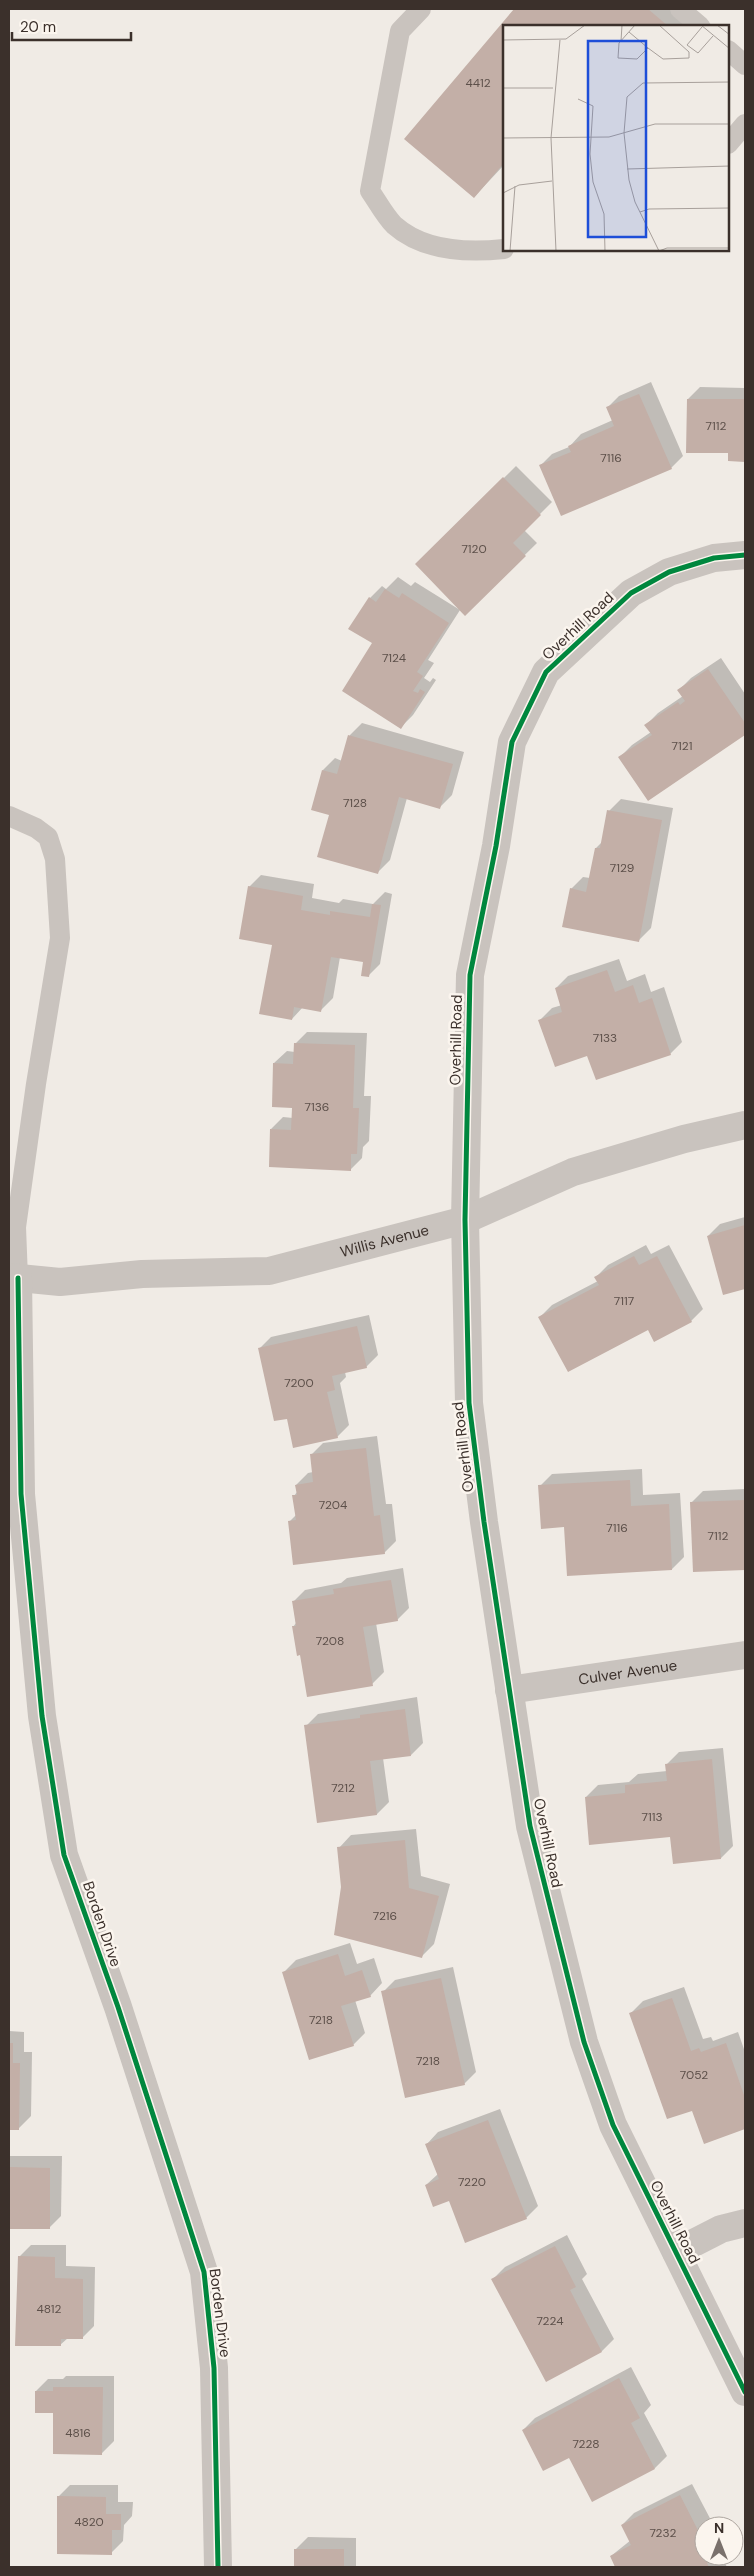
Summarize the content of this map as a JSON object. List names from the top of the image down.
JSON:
{
  "streets": {
    "street": [
      "Overhill Road",
      "Willis Avenue",
      "Culver Avenue",
      "Borden Drive"
    ]
  },
  "crossings": [
    ["Overhill Road", "Willis Avenue"],
    ["Overhill Road", "Culver Avenue"],
    ["Willis Avenue", "Borden Drive"]
  ],
  "house_numbers": [
    "4412",
    "7112",
    "7116",
    "7120",
    "7124",
    "7121",
    "7128",
    "7129",
    "7133",
    "7136",
    "7117",
    "7200",
    "7204",
    "7116",
    "7112",
    "7208",
    "7212",
    "7113",
    "7216",
    "7218",
    "7218",
    "7052",
    "7220",
    "4812",
    "7224",
    "4816",
    "7228",
    "4820",
    "7232"
  ],
  "scale_bar": "20 m",
  "north": "top"
}
